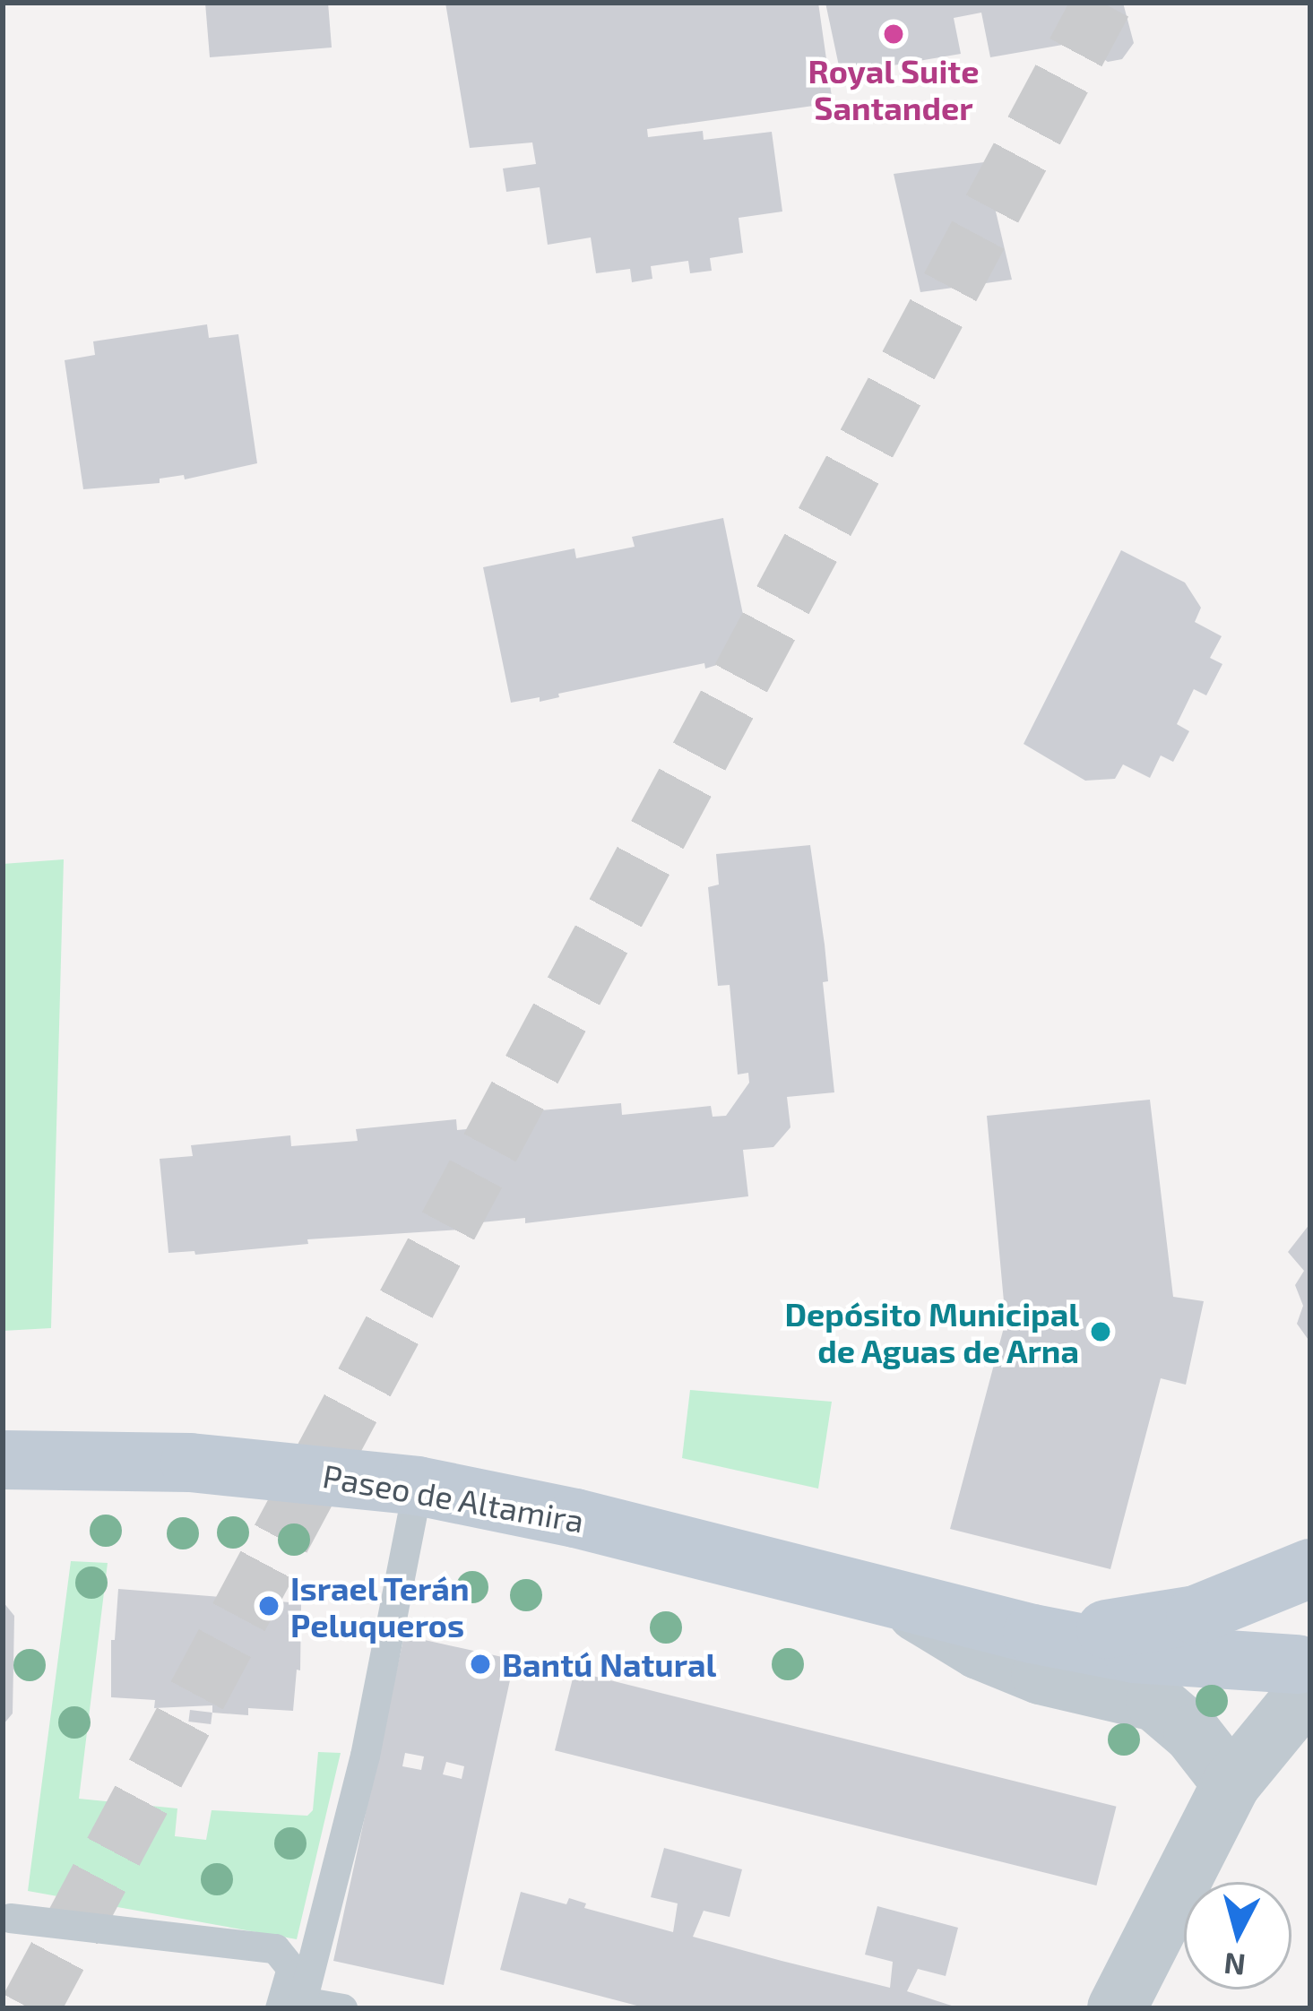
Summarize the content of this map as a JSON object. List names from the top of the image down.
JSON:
{
  "streets": {
    "main road": ["Paseo de Altamira"]
  },
  "places": [
    "Royal Suite Santander",
    "Depósito Municipal de Aguas de Arna",
    "Israel Terán Peluqueros",
    "Bantú Natural"
  ],
  "north": "bottom"
}
